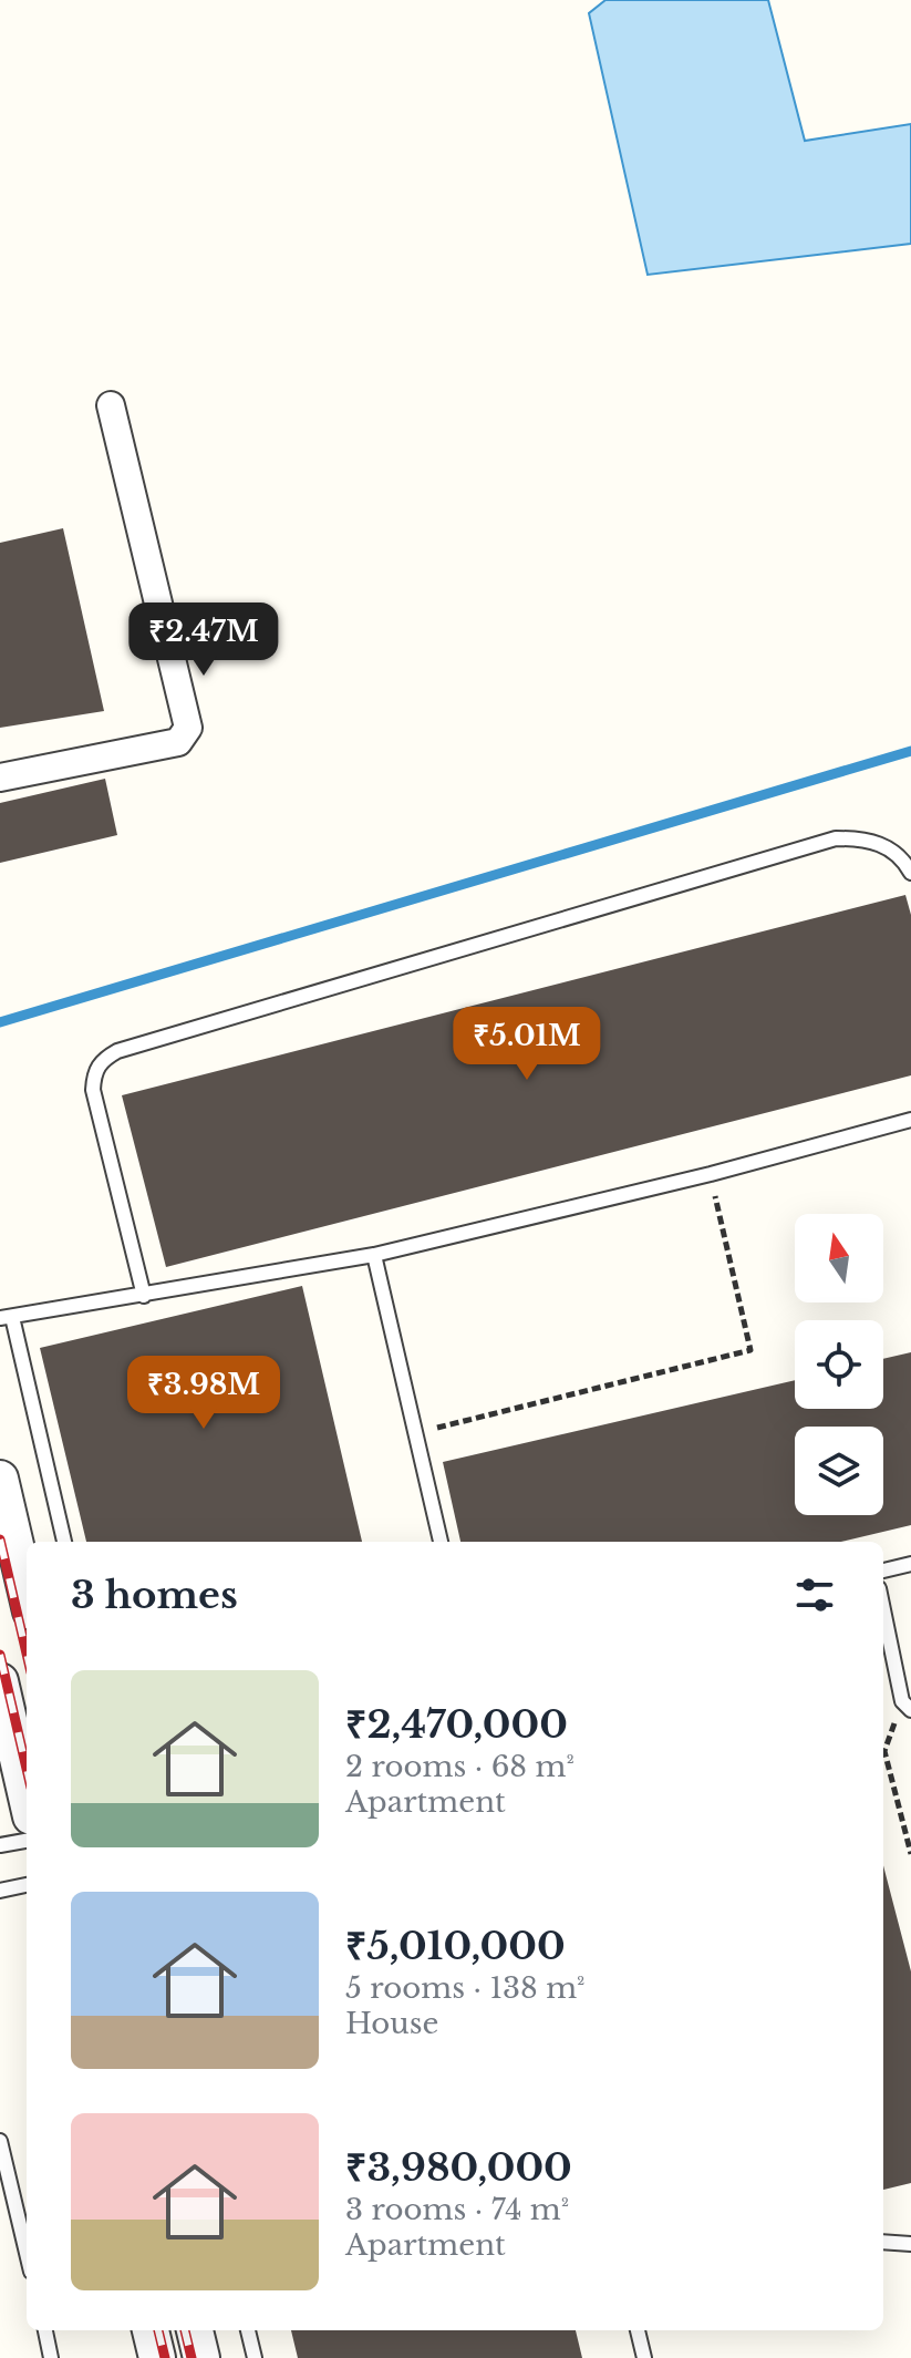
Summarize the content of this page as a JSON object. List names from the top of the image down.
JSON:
{
  "north": "top",
  "page": {
    "price": ["₹2.47M", "₹5.01M", "₹3.98M"],
    "heading": "3 homes",
    "list": [
      {
        "name": "₹2,470,000",
        "note": "2 rooms · 68 m² · Apartment"
      },
      {
        "name": "₹5,010,000",
        "note": "5 rooms · 138 m² · House"
      },
      {
        "name": "₹3,980,000",
        "note": "3 rooms · 74 m² · Apartment"
      }
    ]
  }
}
